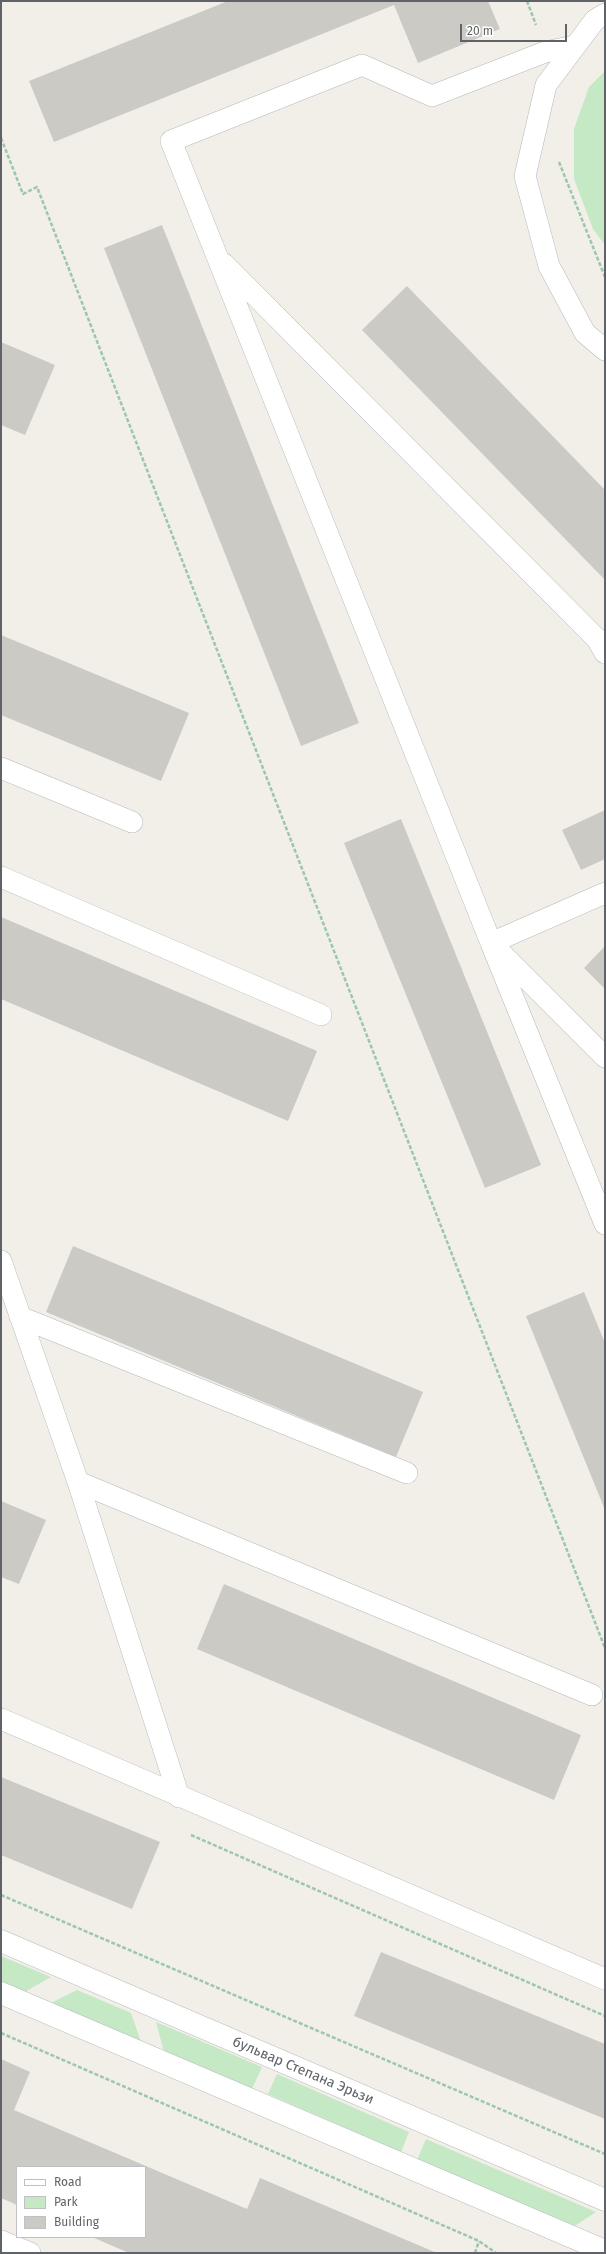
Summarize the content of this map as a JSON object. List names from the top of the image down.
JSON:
{
  "streets": {
    "street": ["бульвар Степана Эрьзи"]
  },
  "legend": ["Road", "Park", "Building"],
  "scale_bar": "20 m"
}
